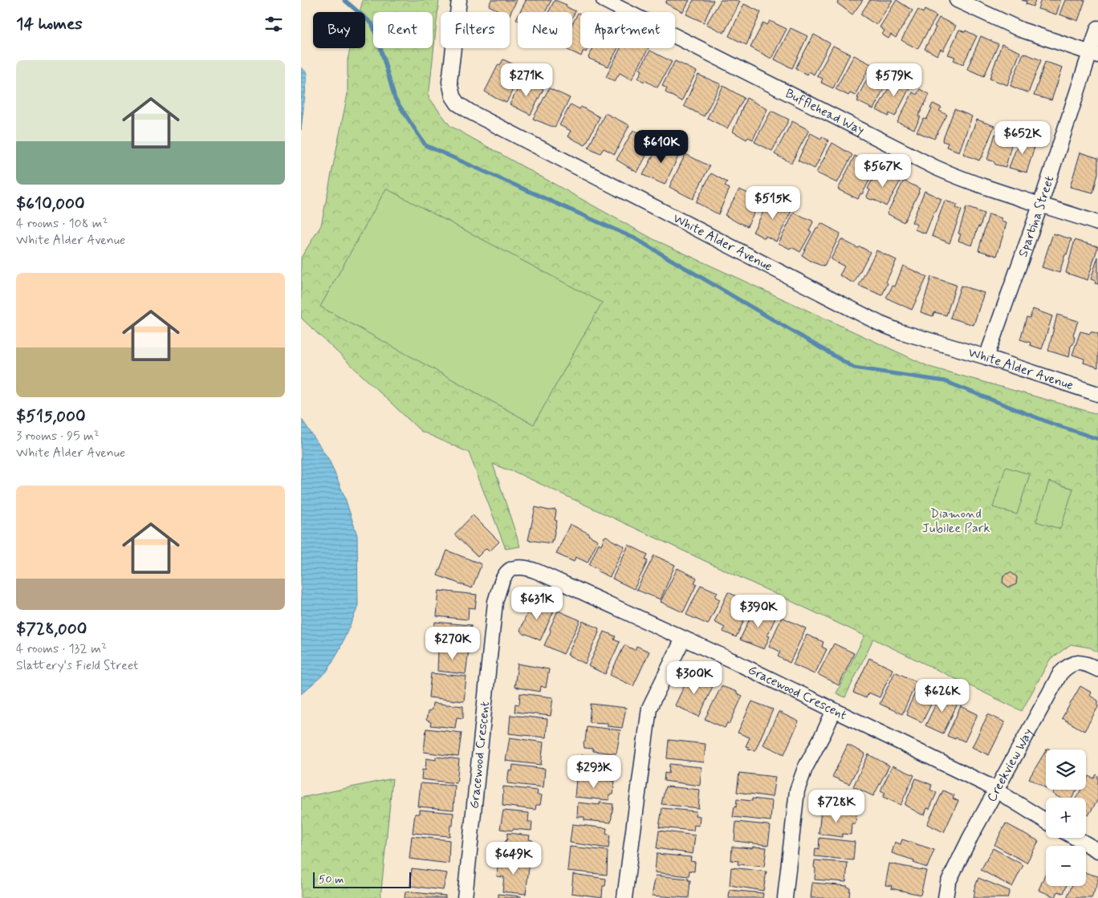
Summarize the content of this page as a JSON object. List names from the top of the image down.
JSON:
{
  "streets": {
    "street": [
      "Bufflehead Way",
      "Spartina Street",
      "White Alder Avenue",
      "Gracewood Crescent",
      "Creekview Way"
    ]
  },
  "crossings": [
    ["Bufflehead Way", "Spartina Street"],
    ["Spartina Street", "White Alder Avenue"],
    ["Gracewood Crescent", "Creekview Way"]
  ],
  "parks": ["Diamond Jubilee Park"],
  "scale_bar": "50 m",
  "page": {
    "heading": "14 homes",
    "chip": [
      "Buy",
      "Rent",
      "Filters",
      "New",
      "Apartment"
    ],
    "list": [
      {
        "name": "$610,000",
        "note": "4 rooms · 108 m² · White Alder Avenue"
      },
      {
        "name": "$515,000",
        "note": "3 rooms · 95 m² · White Alder Avenue"
      },
      {
        "name": "$728,000",
        "note": "4 rooms · 132 m² · Slattery's Field Street"
      }
    ],
    "price": [
      "$271K",
      "$579K",
      "$652K",
      "$610K",
      "$567K",
      "$515K",
      "$631K",
      "$390K",
      "$270K",
      "$300K",
      "$626K",
      "$293K",
      "$728K",
      "$649K"
    ],
    "map_buttons": ["+", "−"],
    "scale": "50 m"
  }
}
